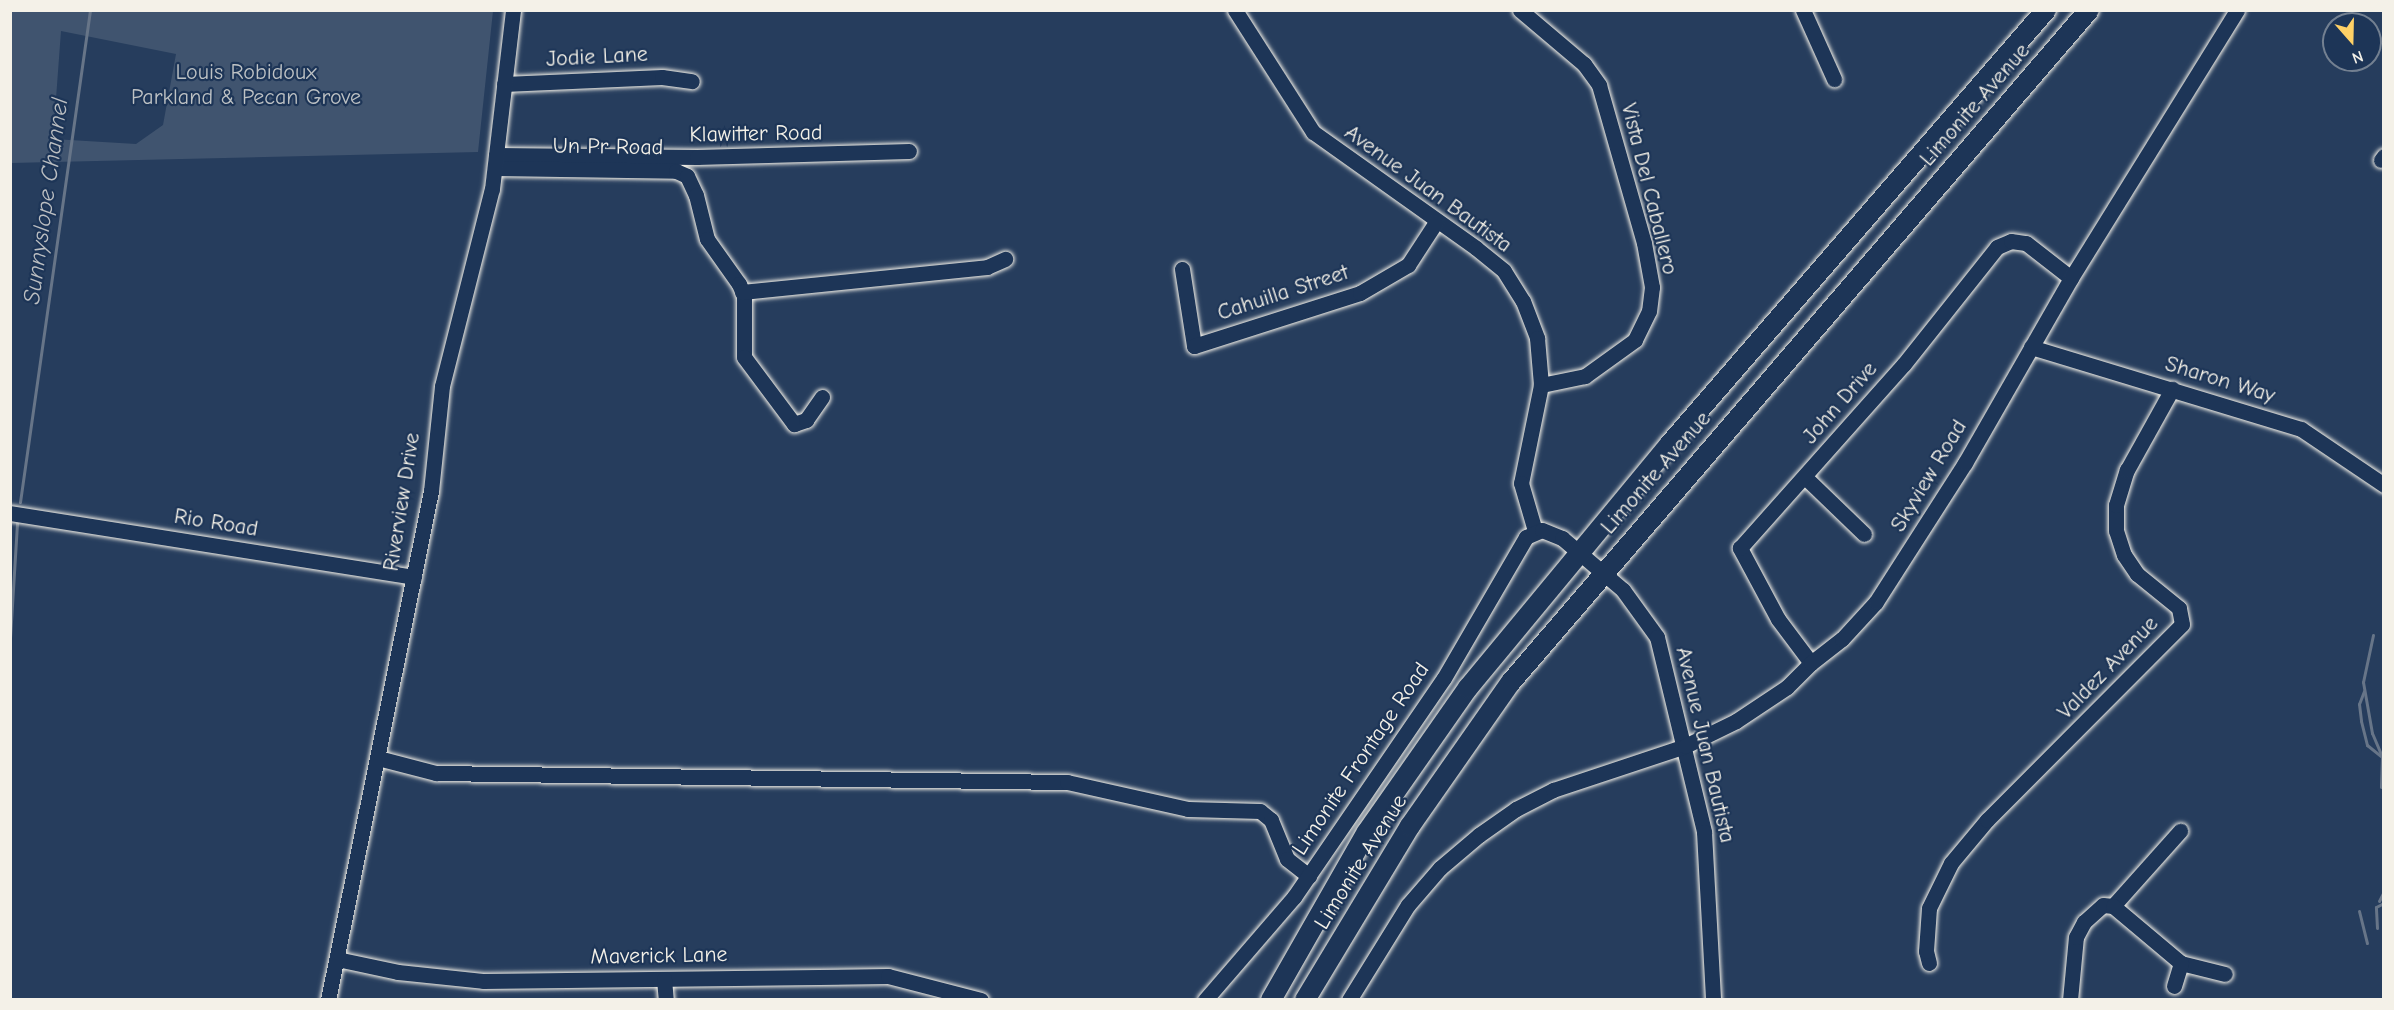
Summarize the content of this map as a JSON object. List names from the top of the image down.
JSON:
{
  "streets": {
    "main road": ["Limonite Avenue"],
    "street": [
      "Jodie Lane",
      "Klawitter Road",
      "Un Pr Road",
      "Avenue Juan Bautista",
      "Vista Del Caballero",
      "Cahuilla Street",
      "Sharon Way",
      "John Drive",
      "Skyview Road",
      "Riverview Drive",
      "Rio Road",
      "Valdez Avenue",
      "Limonite Frontage Road",
      "Maverick Lane"
    ]
  },
  "crossings": [
    ["Jodie Lane", "Riverview Drive"],
    ["Limonite Avenue", "Avenue Juan Bautista"],
    ["Klawitter Road", "Un Pr Road"],
    ["Un Pr Road", "Riverview Drive"],
    ["Avenue Juan Bautista", "Vista Del Caballero"],
    ["Avenue Juan Bautista", "Cahuilla Street"],
    ["Avenue Juan Bautista", "Skyview Road"],
    ["Avenue Juan Bautista", "Limonite Frontage Road"],
    ["Sharon Way", "Skyview Road"],
    ["Sharon Way", "Valdez Avenue"],
    ["John Drive", "Skyview Road"],
    ["Riverview Drive", "Rio Road"],
    ["Riverview Drive", "Maverick Lane"]
  ],
  "water": ["Sunnyslope Channel"],
  "parks": ["Louis Robidoux Parkland & Pecan Grove"],
  "north": "bottom"
}
